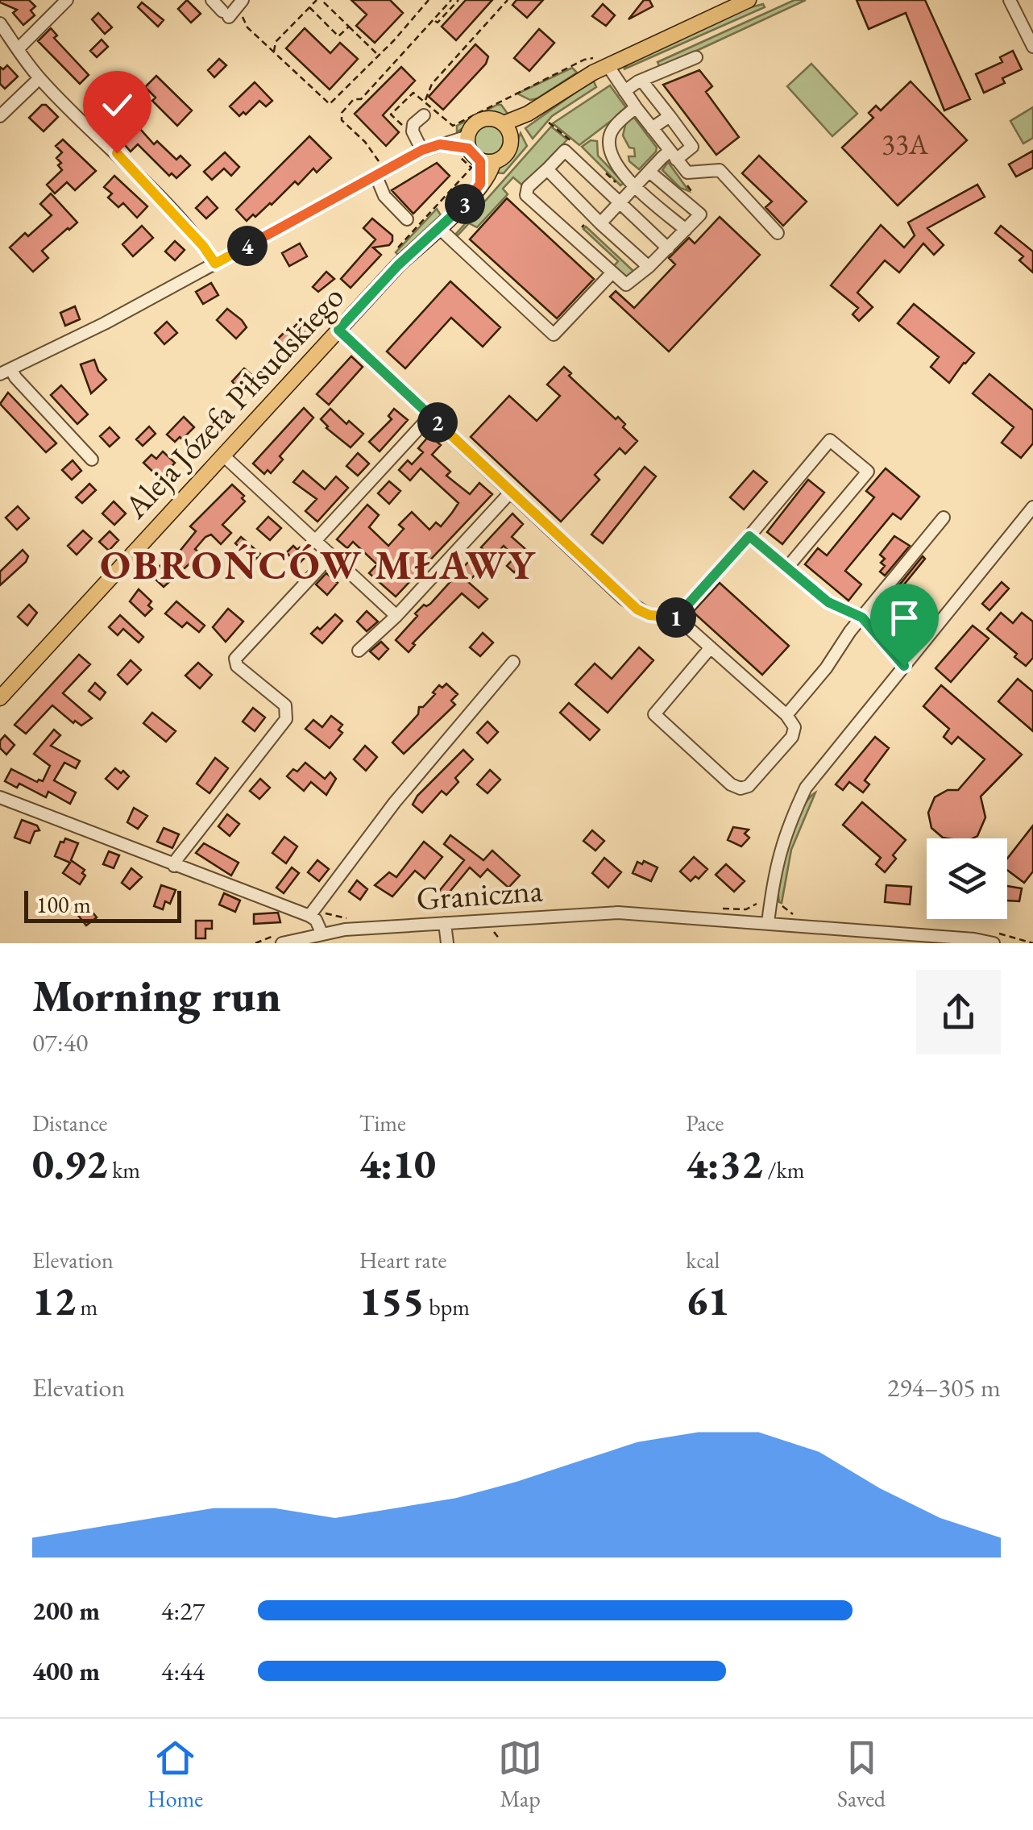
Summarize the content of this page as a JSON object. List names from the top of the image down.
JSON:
{
  "streets": {
    "main road": ["Aleja Józefa Piłsudskiego"],
    "street": ["Graniczna"]
  },
  "districts": ["OBROŃCÓW MŁAWY"],
  "house_numbers": ["33A"],
  "scale_bar": "100 m",
  "page": {
    "pins": [
      "3",
      "4",
      "2",
      "1"
    ],
    "scale": "100 m",
    "heading": ["Morning run", "07:40"],
    "stats": [
      ["Distance", "0.92 km"],
      ["Time", "4:10"],
      ["Pace", "4:32 /km"],
      ["Elevation", "12 m"],
      ["Heart rate", "155 bpm"],
      ["kcal", "61"]
    ],
    "chart": ["Elevation", "294–305 m"],
    "list": [
      {
        "name": "200 m",
        "note": "4:27"
      },
      {
        "name": "400 m",
        "note": "4:44"
      }
    ],
    "tabs": ["Home", "Map", "Saved"]
  }
}
